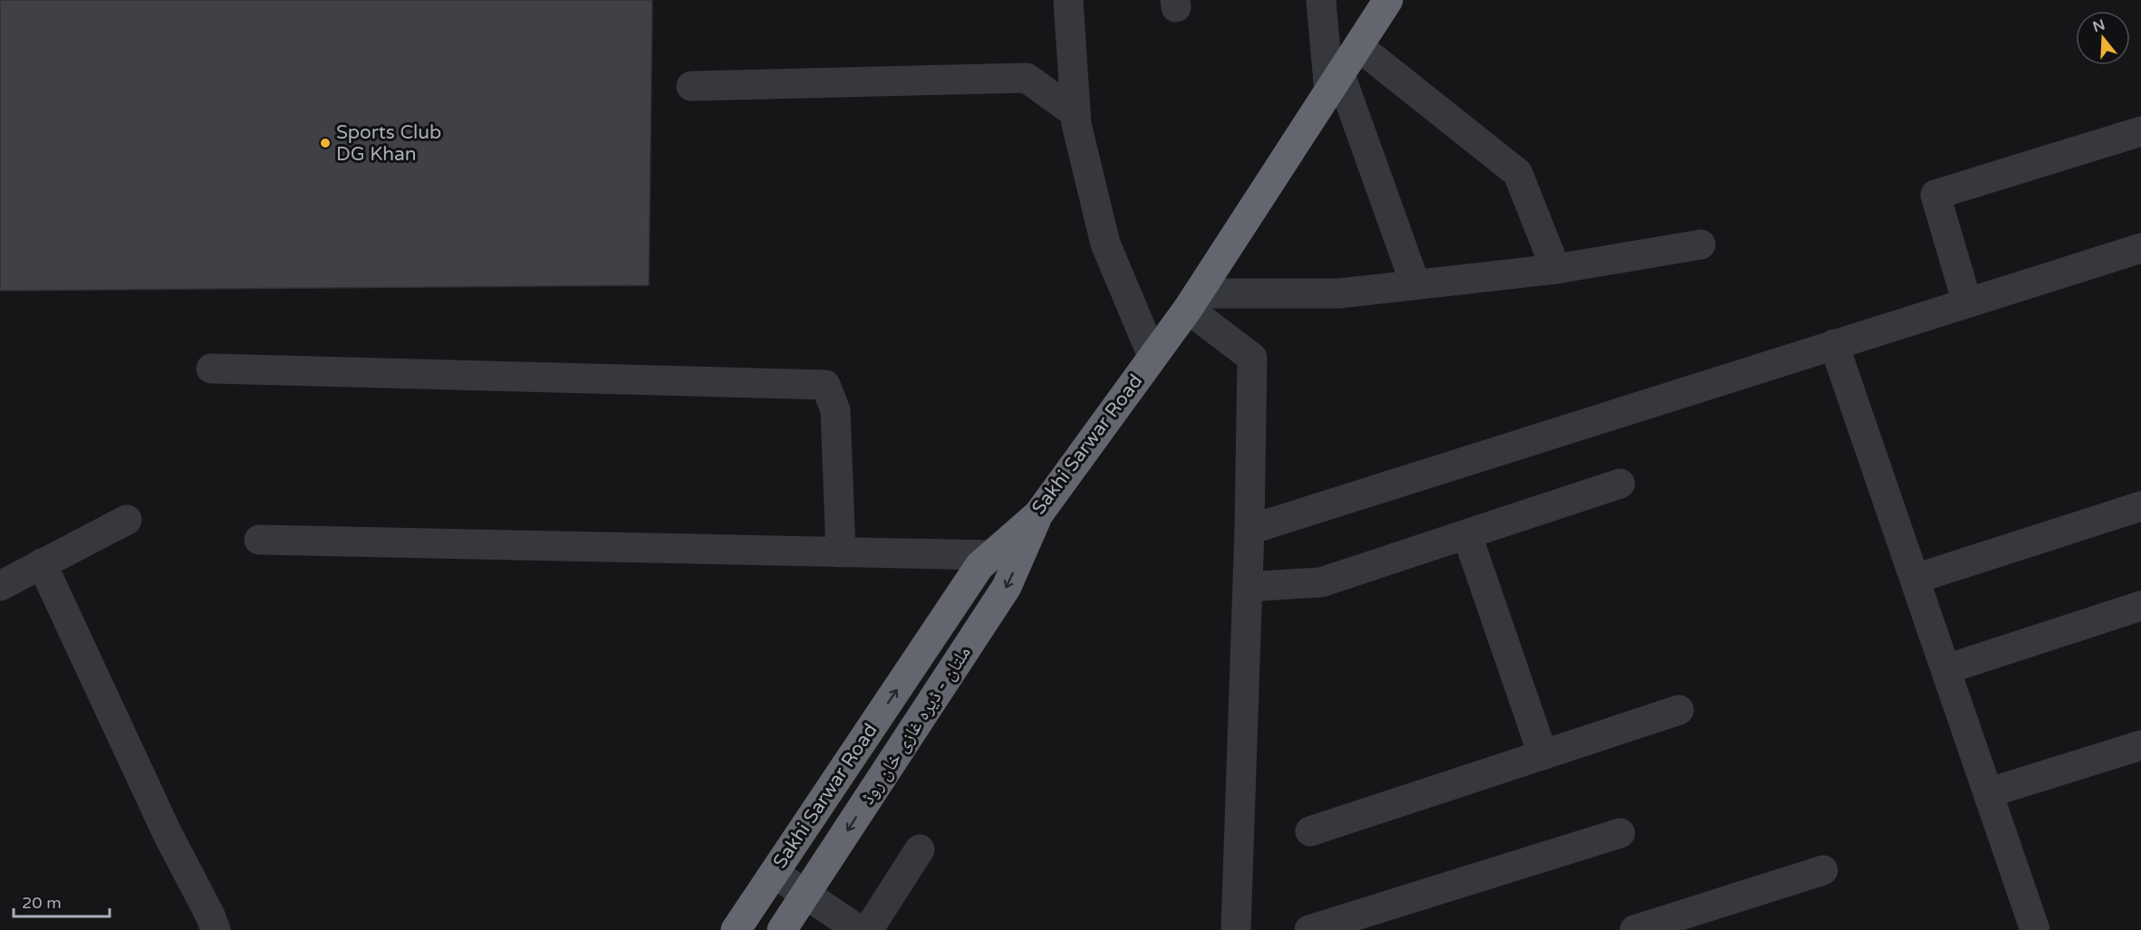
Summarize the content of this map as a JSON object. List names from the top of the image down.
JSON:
{
  "streets": {
    "highway": ["Sakhi Sarwar Road", "ملتان - ڈیرہ غازی خان روڈ"]
  },
  "crossings": [
    ["Sakhi Sarwar Road", "ملتان - ڈیرہ غازی خان روڈ"]
  ],
  "one_way": ["ملتان - ڈیرہ غازی خان روڈ"],
  "places": ["Sports Club DG Khan"],
  "scale_bar": "20 m",
  "north": "top"
}
